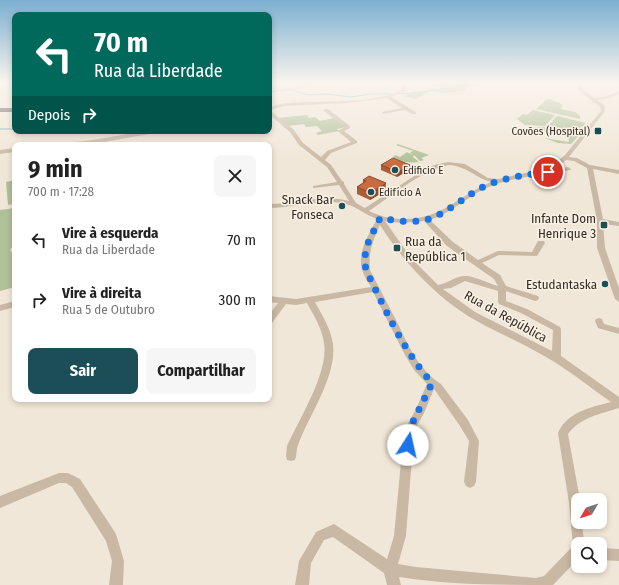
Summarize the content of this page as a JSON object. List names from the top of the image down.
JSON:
{
  "streets": {
    "street": ["Rua da República"]
  },
  "places": {
    "transit": ["Covões (Hospital)", "Infante Dom Henrique 3", "Rua da República 1"],
    "other": [
      "Edificio E",
      "Edifício A",
      "Snack Bar Fonseca",
      "Estudantaska"
    ]
  },
  "north": "bottom left",
  "page": {
    "turn": ["70 m", "Rua da Liberdade"],
    "then": "Depois",
    "heading": ["9 min", "700 m · 17:28"],
    "list": [
      {
        "name": "Vire à esquerda",
        "note": "Rua da Liberdade",
        "value": "70 m"
      },
      {
        "name": "Vire à direita",
        "note": "Rua 5 de Outubro",
        "value": "300 m"
      }
    ],
    "buttons": ["Sair", "Compartilhar"]
  }
}
